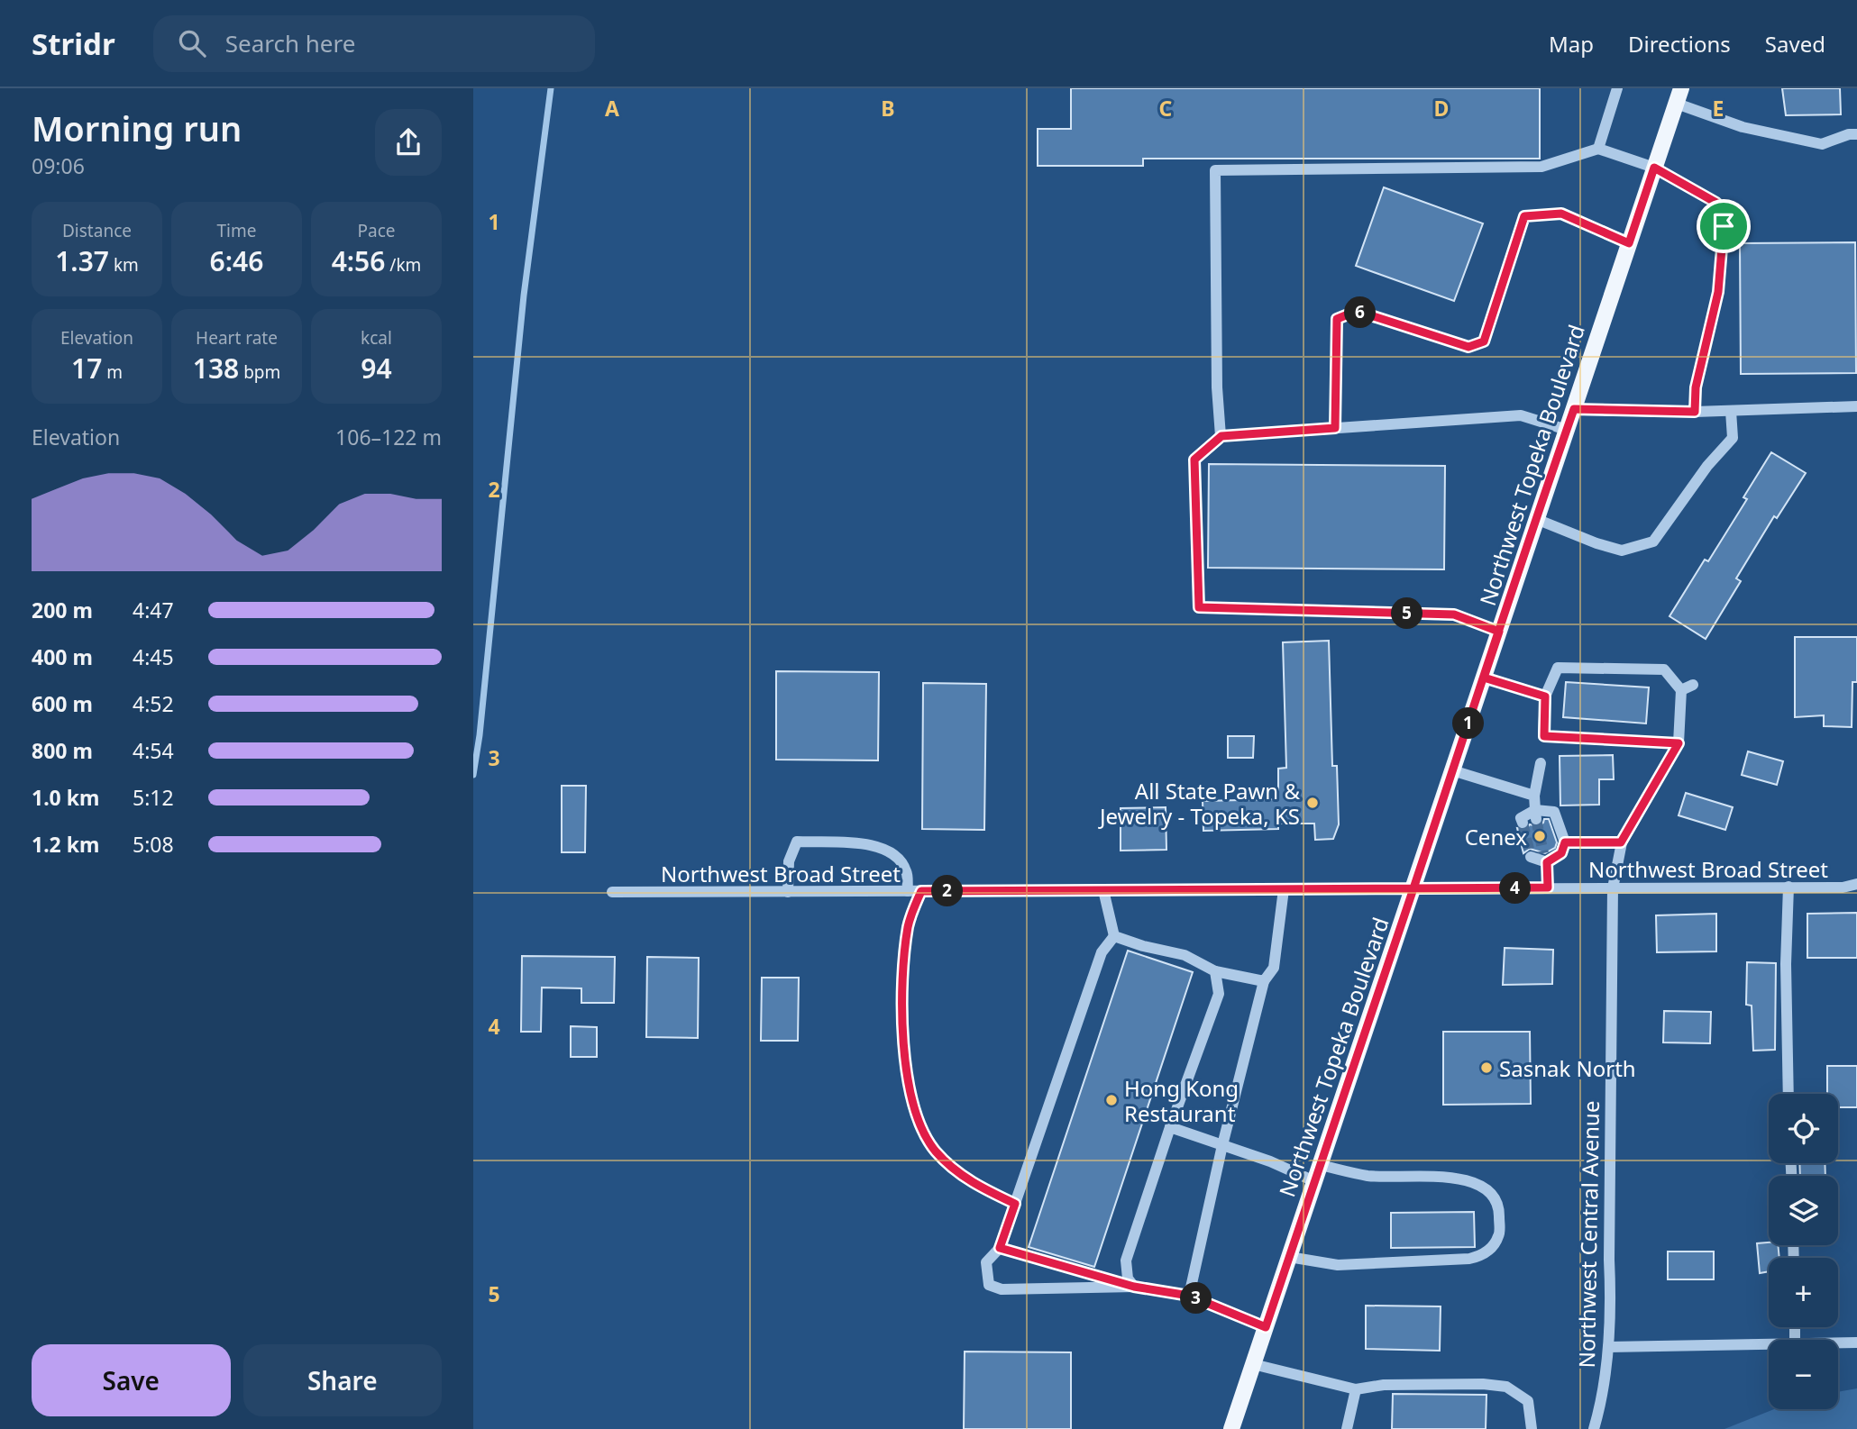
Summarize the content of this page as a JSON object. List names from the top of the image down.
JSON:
{
  "streets": {
    "main road": ["Northwest Topeka Boulevard"],
    "street": ["Northwest Broad Street", "Northwest Central Avenue"]
  },
  "crossings": [
    ["Northwest Topeka Boulevard", "Northwest Broad Street"],
    ["Northwest Broad Street", "Northwest Central Avenue"]
  ],
  "places": [
    "All State Pawn & Jewelry - Topeka, KS",
    "Cenex",
    "Sasnak North",
    "Hong Kong Restaurant"
  ],
  "page": {
    "header": "Stridr",
    "search": "Search here",
    "nav": ["Map", "Directions", "Saved"],
    "heading": ["Morning run", "09:06"],
    "stats": [
      ["Distance", "1.37 km"],
      ["Time", "6:46"],
      ["Pace", "4:56 /km"],
      ["Elevation", "17 m"],
      ["Heart rate", "138 bpm"],
      ["kcal", "94"]
    ],
    "pins": [
      "6",
      "5",
      "1",
      "4",
      "2",
      "3"
    ],
    "chart": ["Elevation", "106–122 m"],
    "list": [
      {
        "name": "200 m",
        "note": "4:47"
      },
      {
        "name": "400 m",
        "note": "4:45"
      },
      {
        "name": "600 m",
        "note": "4:52"
      },
      {
        "name": "800 m",
        "note": "4:54"
      },
      {
        "name": "1.0 km",
        "note": "5:12"
      },
      {
        "name": "1.2 km",
        "note": "5:08"
      }
    ],
    "map_buttons": ["+", "−"],
    "buttons": ["Save", "Share"]
  },
  "grid": {
    "columns": [
      "A",
      "B",
      "C",
      "D",
      "E"
    ],
    "rows": [
      "1",
      "2",
      "3",
      "4",
      "5"
    ]
  }
}
